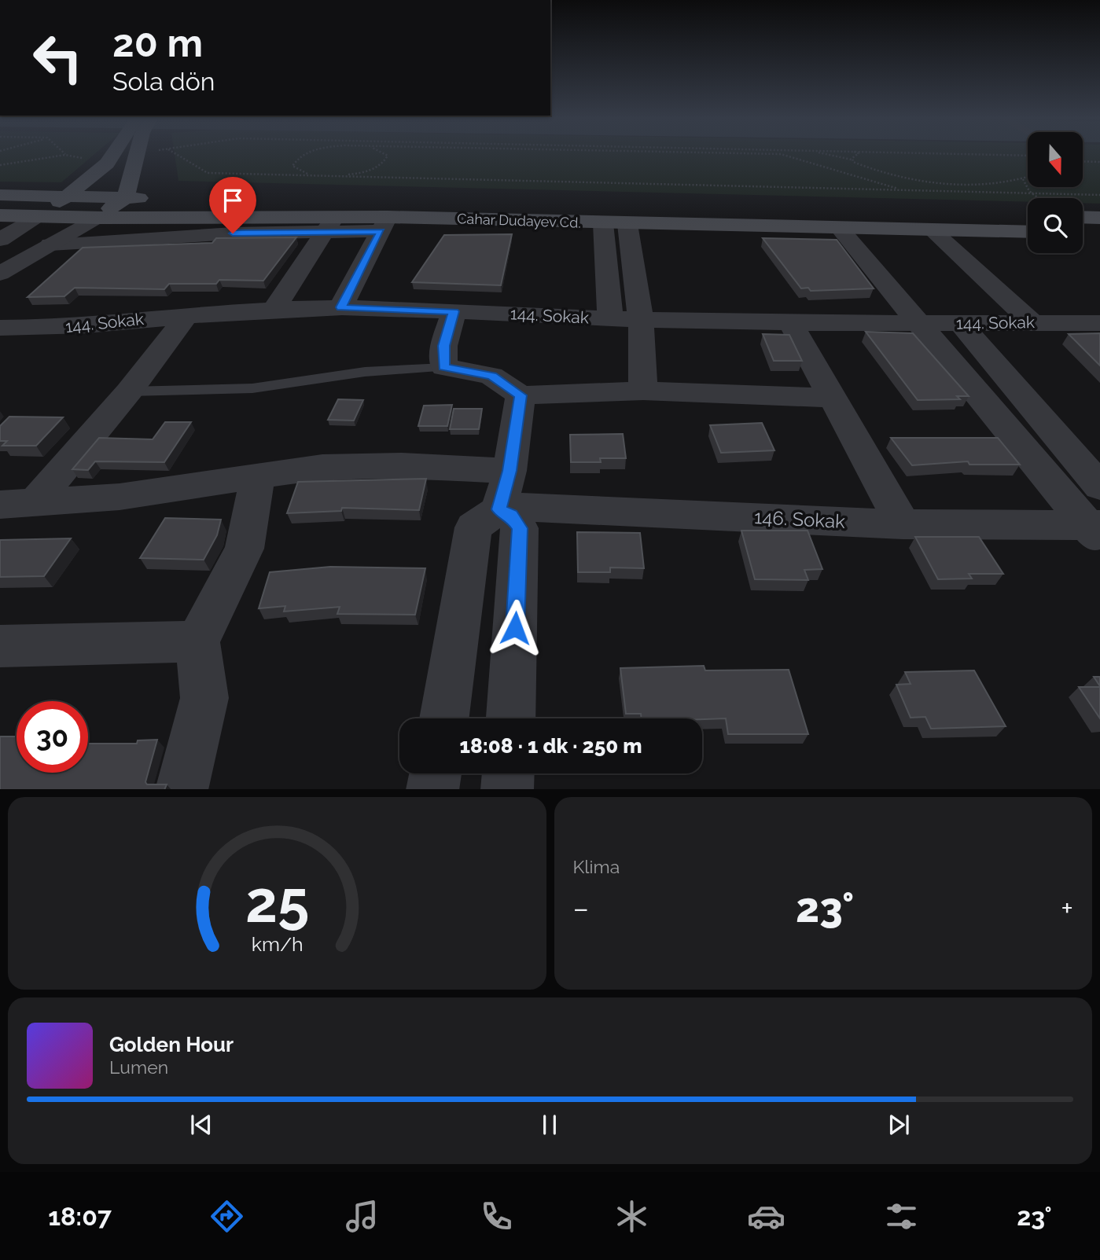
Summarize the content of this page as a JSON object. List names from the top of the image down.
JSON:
{
  "streets": {
    "main road": ["Cahar Dudayev Cd."],
    "street": ["144. Sokak", "146. Sokak"]
  },
  "north": "bottom",
  "page": {
    "turn": ["20 m", "Sola dön"],
    "limit": "30",
    "trip": "18:08 · 1 dk · 250 m",
    "tile": "Klima",
    "heat": ["−", "23°", "+"],
    "song": ["Golden Hour", "Lumen"],
    "tabs": ["18:07", "23°"],
    "gauge": ["25", "km/h"]
  }
}
